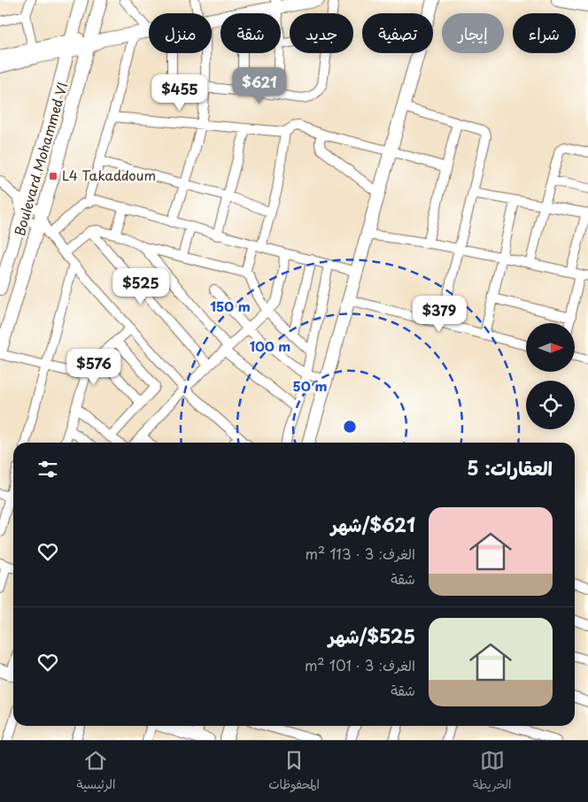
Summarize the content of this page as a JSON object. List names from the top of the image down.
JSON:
{
  "streets": {
    "street": ["Boulevard Mohammed VI"]
  },
  "places": {
    "transit": ["L4 Takaddoum"]
  },
  "north": "right",
  "page": {
    "chip": [
      "شراء",
      "إيجار",
      "تصفية",
      "جديد",
      "شقة",
      "منزل"
    ],
    "price": [
      "$621",
      "$455",
      "$525",
      "$379",
      "$576"
    ],
    "heading": "العقارات: 5",
    "list": [
      {
        "name": "$621/شهر",
        "note": "الغرف: 3 · 113 m² · شقة"
      },
      {
        "name": "$525/شهر",
        "note": "الغرف: 3 · 101 m² · شقة"
      }
    ],
    "tabs": ["الخريطة", "المحفوظات", "الرئيسية"]
  },
  "rings": ["150 m", "100 m", "50 m"]
}
